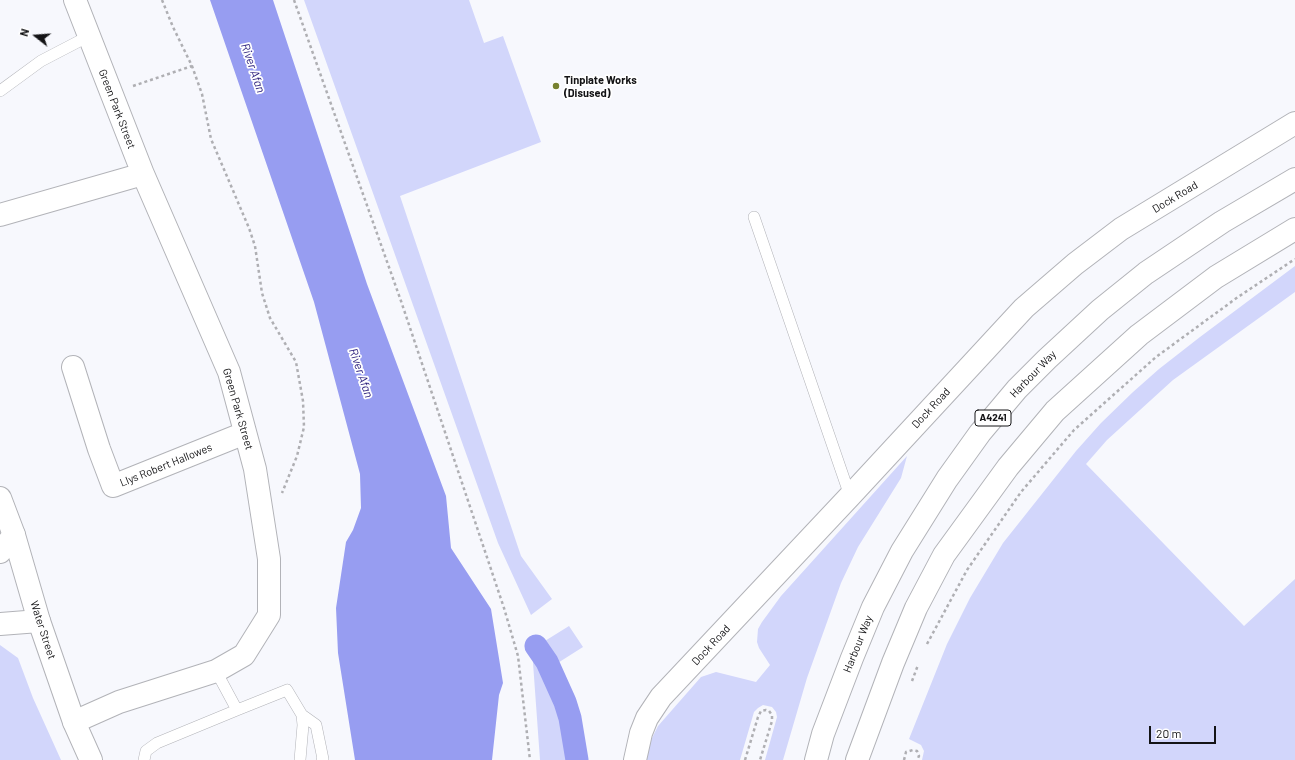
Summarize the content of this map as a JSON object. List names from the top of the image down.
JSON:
{
  "streets": {
    "street": [
      "Green Park Street",
      "Dock Road",
      "Harbour Way",
      "A4241",
      "Llys Robert Hallowes",
      "Water Street"
    ]
  },
  "crossings": [
    ["Green Park Street", "Llys Robert Hallowes"],
    ["Green Park Street", "Water Street"]
  ],
  "water": ["River Afan"],
  "places": ["Tinplate Works (Disused)"],
  "scale_bar": "20 m",
  "north": "left"
}
